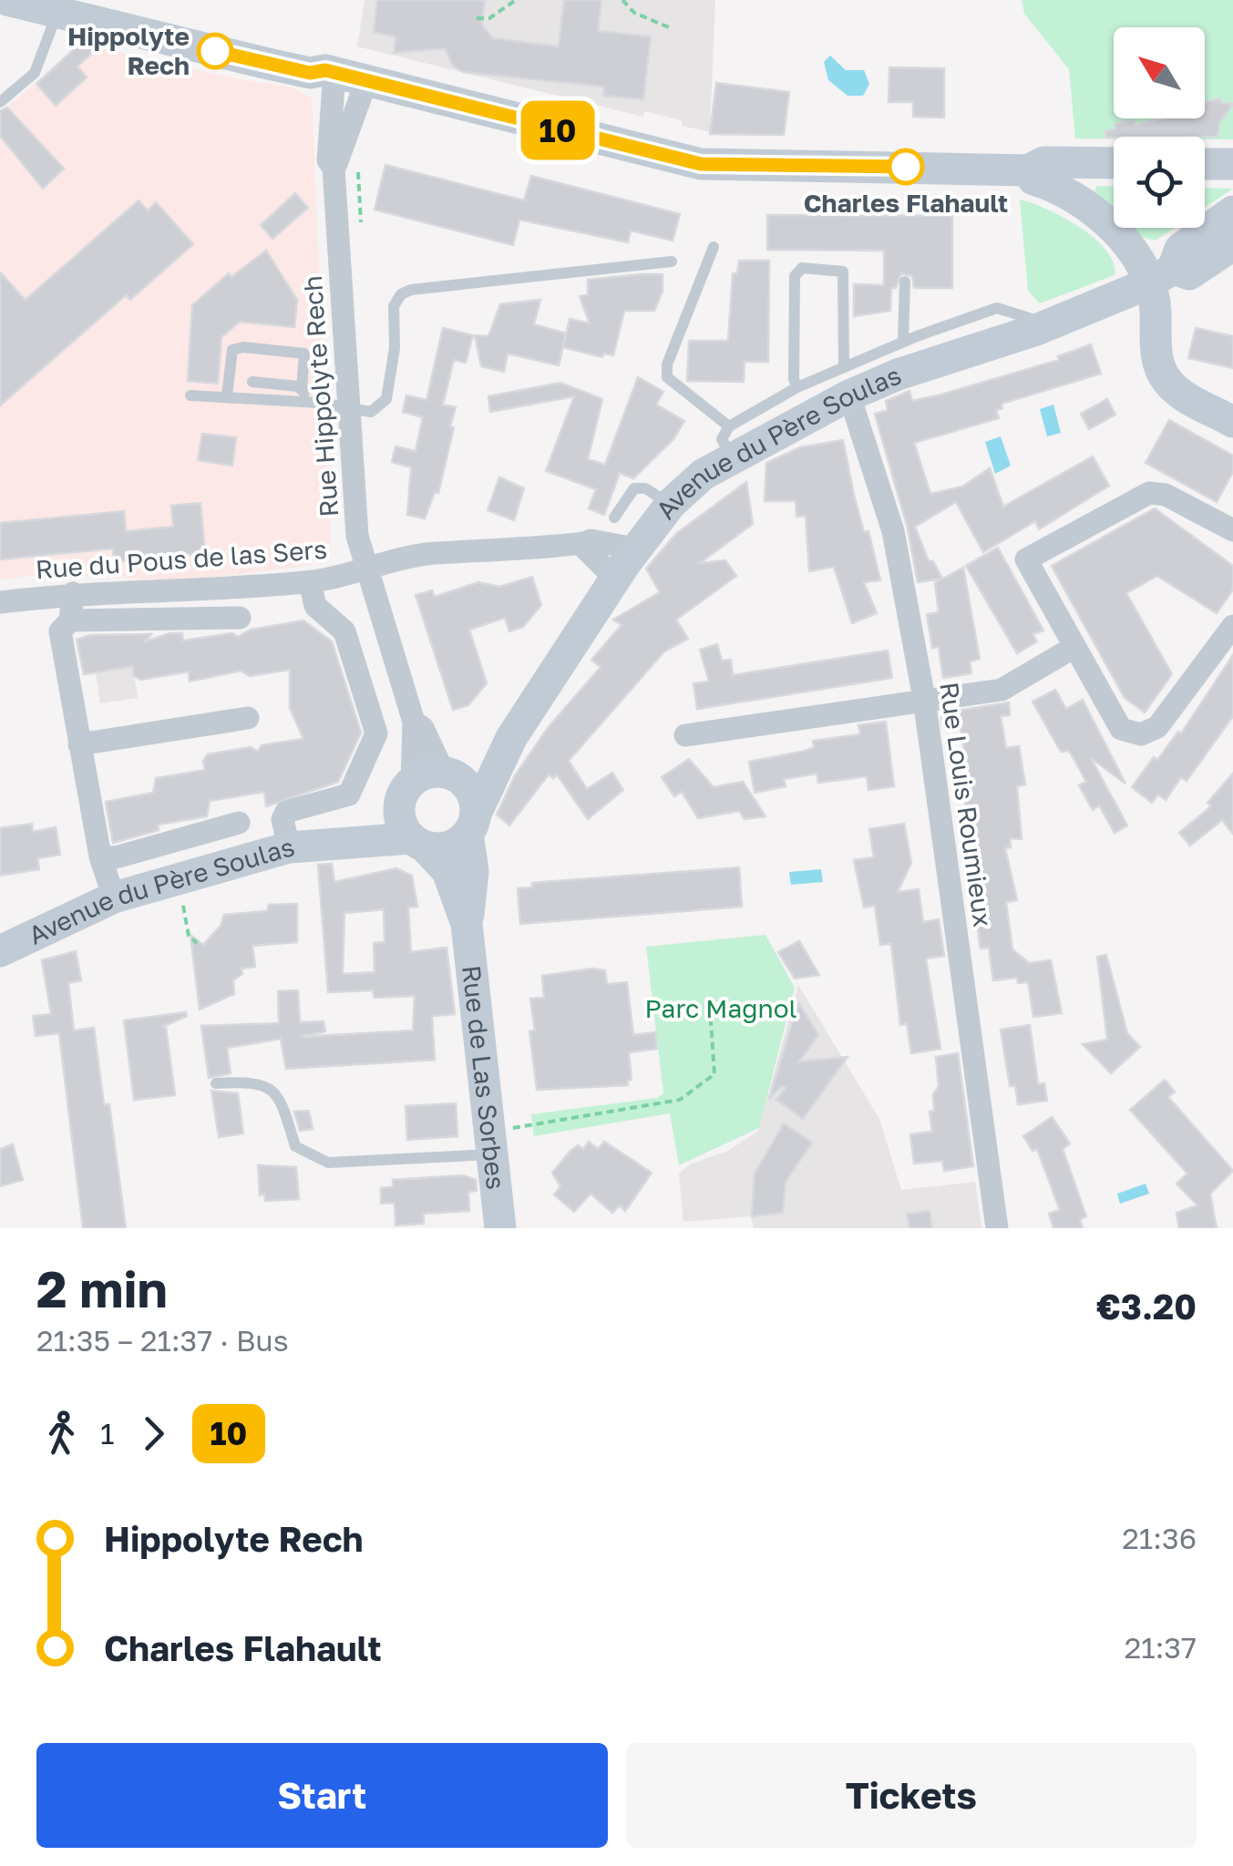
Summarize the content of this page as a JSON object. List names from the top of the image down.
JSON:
{
  "streets": {
    "main road": ["Avenue du Père Soulas", "Rue de Las Sorbes"],
    "street": ["Rue Hippolyte Rech", "Rue du Pous de las Sers", "Rue Louis Roumieux"]
  },
  "crossings": [
    ["Rue Hippolyte Rech", "Avenue du Père Soulas"],
    ["Rue Hippolyte Rech", "Rue du Pous de las Sers"],
    ["Rue Hippolyte Rech", "Rue de Las Sorbes"],
    ["Avenue du Père Soulas", "Rue du Pous de las Sers"],
    ["Avenue du Père Soulas", "Rue Louis Roumieux"],
    ["Avenue du Père Soulas", "Rue de Las Sorbes"]
  ],
  "parks": ["Parc Magnol"],
  "places": ["Hippolyte Rech", "Charles Flahault"],
  "lines": ["bus line 10"],
  "north": "top left",
  "page": {
    "on_map": "10",
    "heading": ["2 min", "21:35 – 21:37 · Bus", "€3.20"],
    "legs": ["1", "10"],
    "list": [
      {
        "name": "Hippolyte Rech",
        "value": "21:36"
      },
      {
        "name": "Charles Flahault",
        "value": "21:37"
      }
    ],
    "buttons": ["Start", "Tickets"]
  }
}
